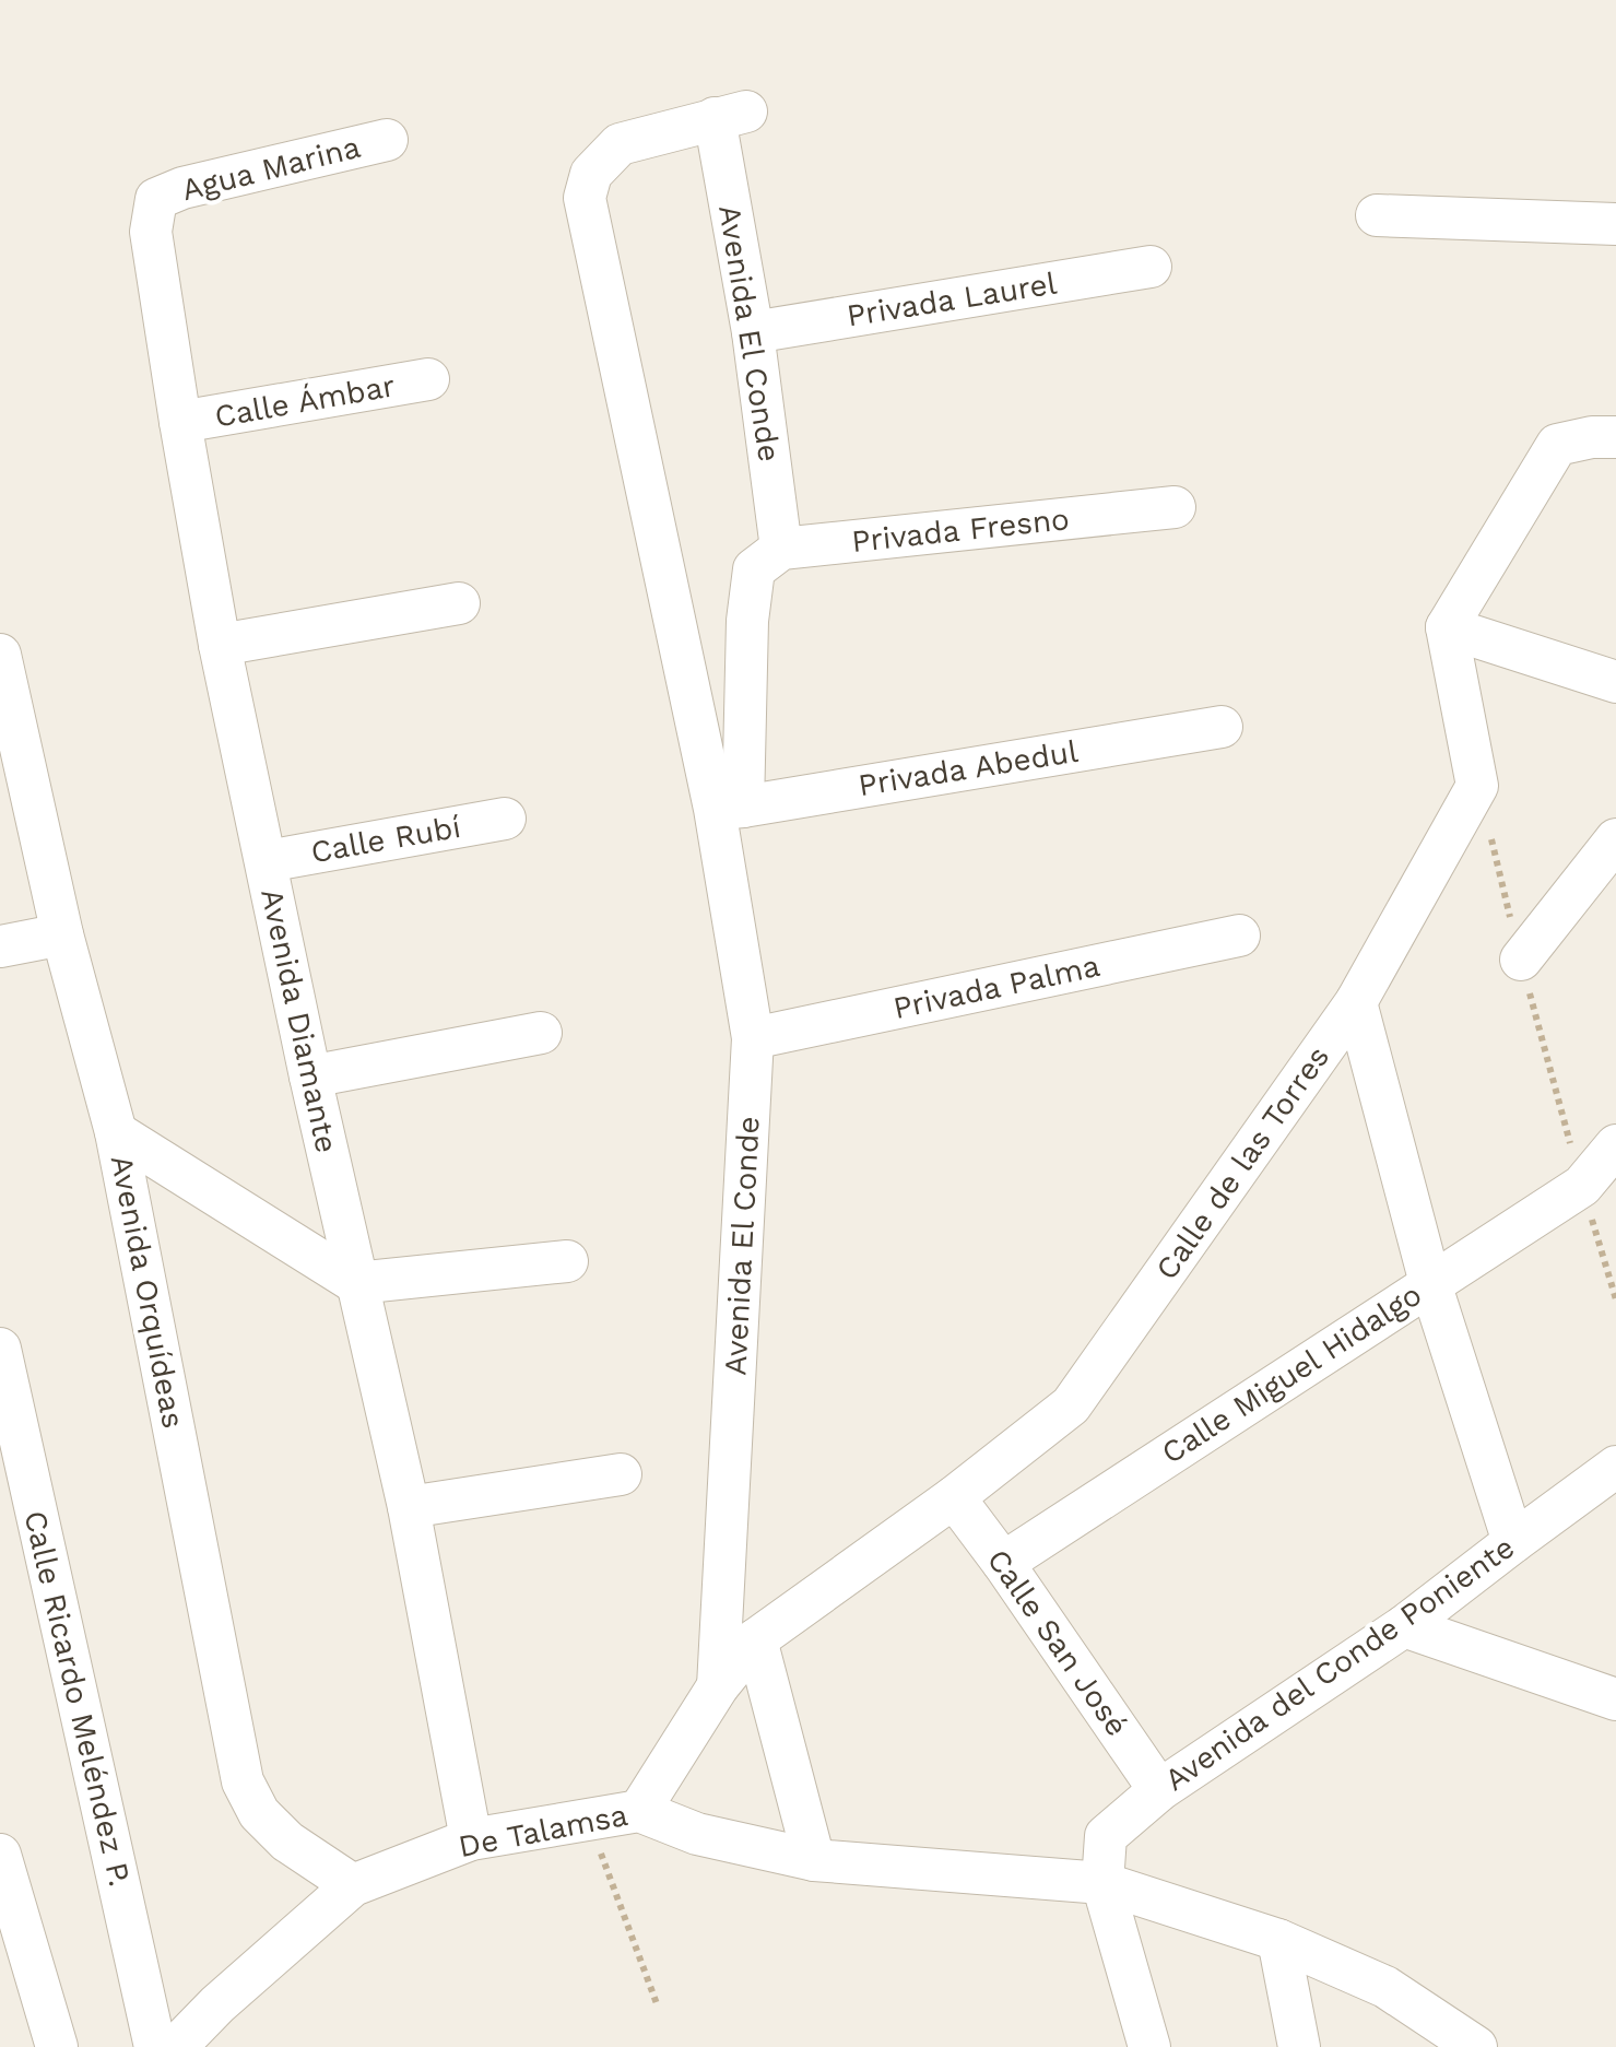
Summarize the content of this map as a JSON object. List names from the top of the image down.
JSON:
{
  "streets": {
    "street": [
      "Agua Marina",
      "Privada Laurel",
      "Avenida El Conde",
      "Calle Ámbar",
      "Privada Fresno",
      "Privada Abedul",
      "Calle Rubí",
      "Privada Palma",
      "Avenida Diamante",
      "Calle de las Torres",
      "Avenida Orquídeas",
      "Calle Miguel Hidalgo",
      "Calle San José",
      "Avenida del Conde Poniente",
      "Calle Ricardo Meléndez P.",
      "De Talamsa"
    ]
  },
  "crossings": [
    ["Agua Marina", "Avenida Diamante"],
    ["Privada Laurel", "Avenida El Conde"],
    ["Avenida El Conde", "Privada Fresno"],
    ["Avenida El Conde", "Privada Abedul"],
    ["Avenida El Conde", "Privada Palma"],
    ["Avenida El Conde", "Calle de las Torres"],
    ["Calle Ámbar", "Avenida Diamante"],
    ["Calle Rubí", "Avenida Diamante"],
    ["Avenida Diamante", "De Talamsa"],
    ["Calle de las Torres", "Calle San José"],
    ["Calle de las Torres", "De Talamsa"],
    ["Avenida Orquídeas", "De Talamsa"],
    ["Calle Miguel Hidalgo", "Calle San José"],
    ["Calle San José", "Avenida del Conde Poniente"],
    ["Avenida del Conde Poniente", "De Talamsa"]
  ]
}
